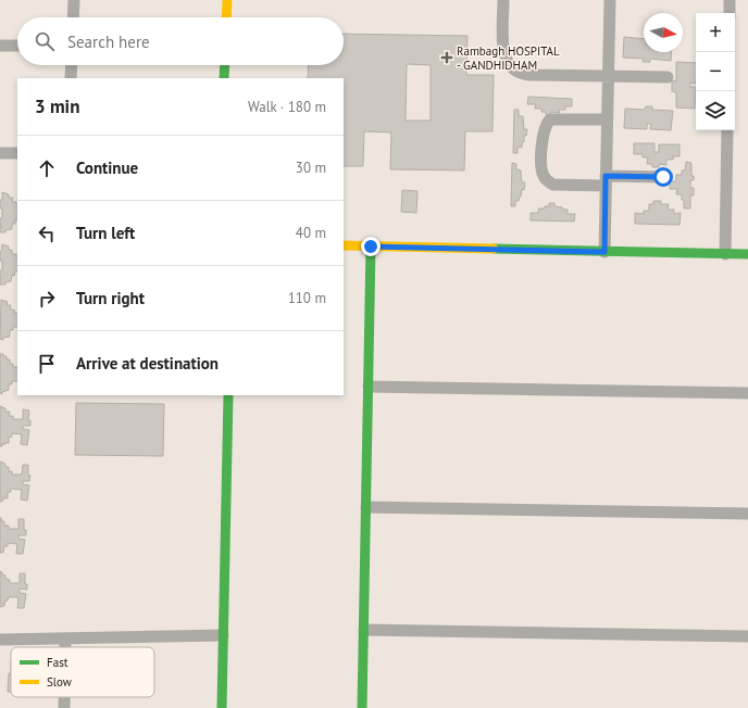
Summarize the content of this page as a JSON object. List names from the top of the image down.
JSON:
{
  "places": {
    "health": ["Rambagh HOSPITAL - GANDHIDHAM"]
  },
  "legend": ["Fast", "Slow"],
  "north": "right",
  "page": {
    "map_buttons": ["+", "−"],
    "search": "Search here",
    "heading": ["3 min", "Walk · 180 m"],
    "list": [
      ["Continue", "30 m"],
      ["Turn left", "40 m"],
      ["Turn right", "110 m"],
      "Arrive at destination"
    ]
  }
}
